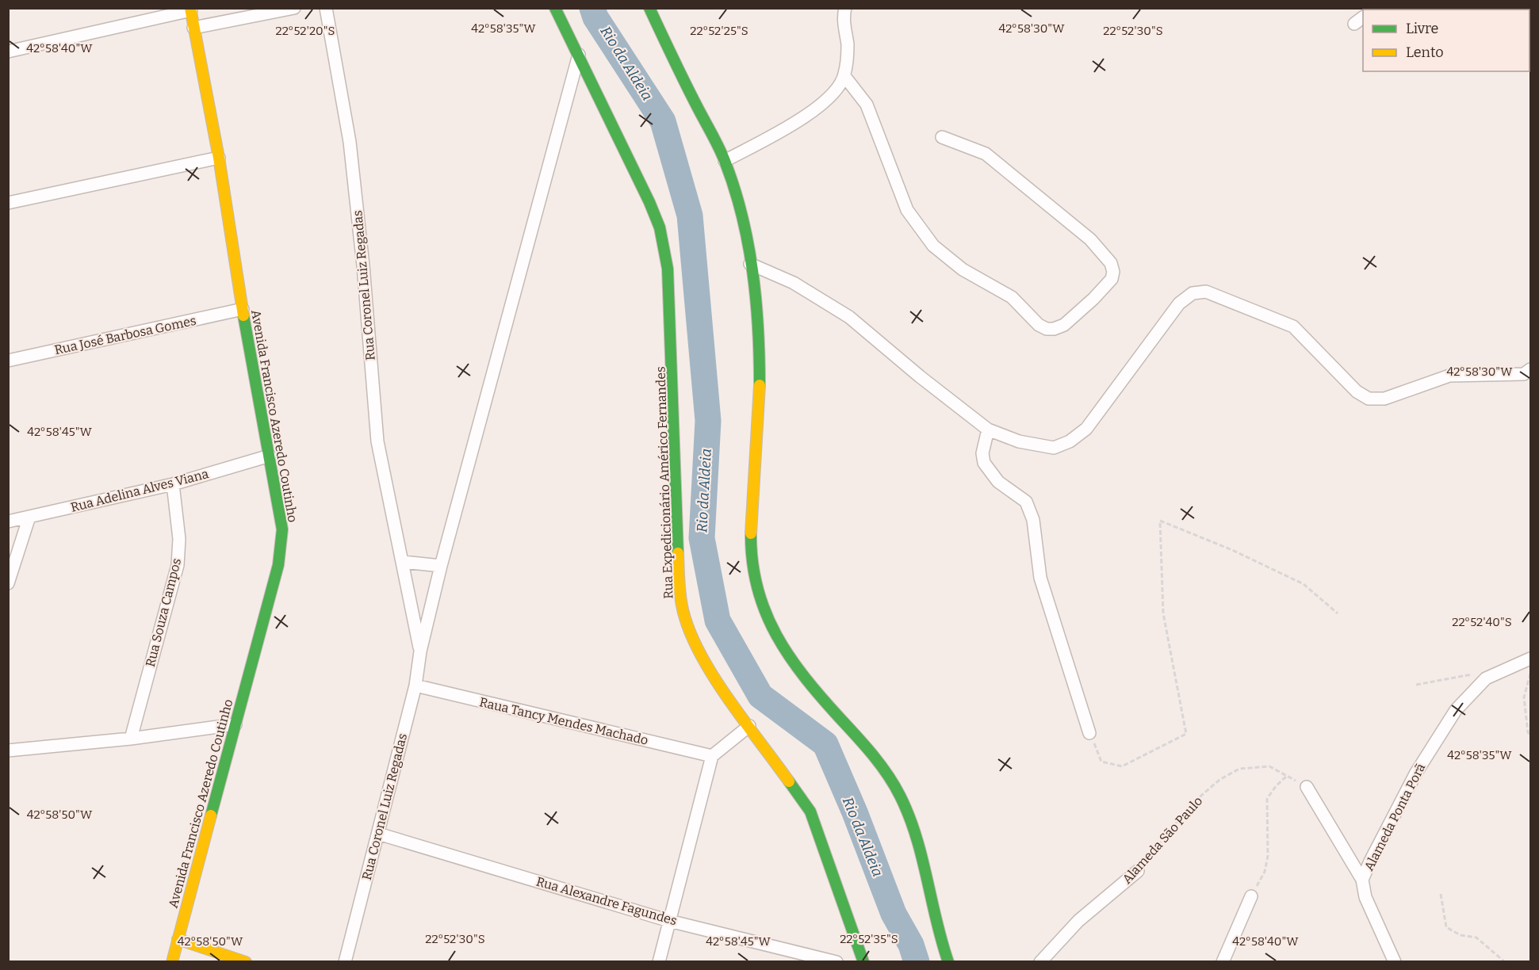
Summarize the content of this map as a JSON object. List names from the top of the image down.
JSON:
{
  "streets": {
    "street": [
      "Rua Coronel Luiz Regadas",
      "Rua José Barbosa Gomes",
      "Avenida Francisco Azeredo Coutinho",
      "Rua Expedicionário Américo Fernandes",
      "Rua Adelina Alves Viana",
      "Rua Souza Campos",
      "Raua Tancy Mendes Machado",
      "Alameda Ponta Porã",
      "Alameda São Paulo",
      "Rua Alexandre Fagundes"
    ]
  },
  "crossings": [
    ["Rua Coronel Luiz Regadas", "Rua Expedicionário Américo Fernandes"],
    ["Rua Coronel Luiz Regadas", "Raua Tancy Mendes Machado"],
    ["Rua Coronel Luiz Regadas", "Rua Alexandre Fagundes"],
    ["Rua José Barbosa Gomes", "Avenida Francisco Azeredo Coutinho"],
    ["Avenida Francisco Azeredo Coutinho", "Rua Adelina Alves Viana"],
    ["Rua Adelina Alves Viana", "Rua Souza Campos"]
  ],
  "water": ["Rio da Aldeia"],
  "legend": ["Livre", "Lento"],
  "coordinates": [
    "42°58'35\"W",
    "42°58'30\"W",
    "22°52'20\"S",
    "22°52'25\"S",
    "22°52'30\"S",
    "42°58'40\"W",
    "42°58'45\"W",
    "22°52'40\"S",
    "42°58'50\"W",
    "22°52'35\"S"
  ]
}
